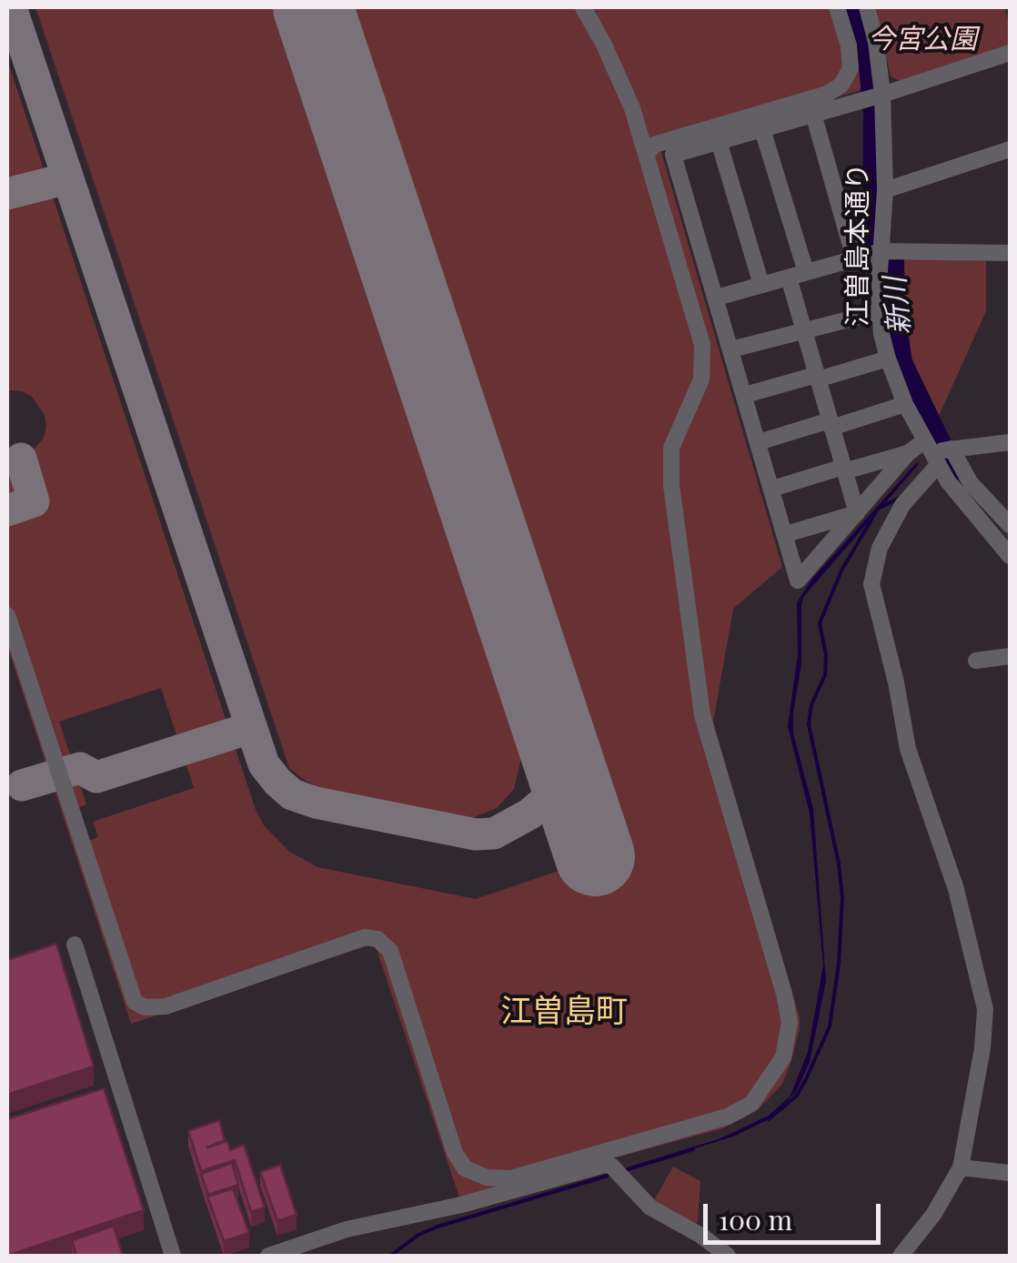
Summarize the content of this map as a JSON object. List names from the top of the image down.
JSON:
{
  "streets": {
    "street": ["江曽島本通り"]
  },
  "districts": ["江曽島町"],
  "water": ["新川"],
  "parks": ["今宮公園"],
  "scale_bar": "100 m"
}
